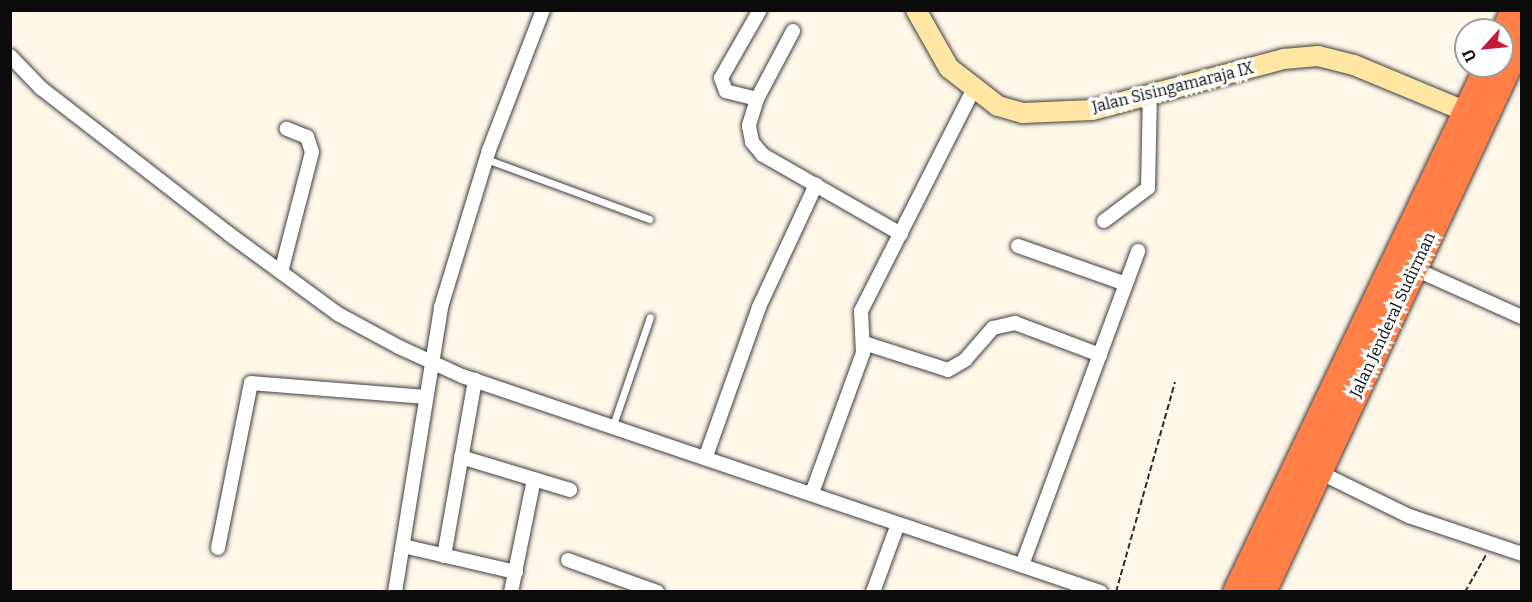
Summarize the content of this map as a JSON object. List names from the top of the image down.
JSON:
{
  "streets": {
    "highway": ["Jalan Jenderal Sudirman"],
    "street": ["Jalan Sisingamaraja IX"]
  },
  "crossings": [
    ["Jalan Sisingamaraja IX", "Jalan Jenderal Sudirman"]
  ],
  "north": "bottom left"
}
